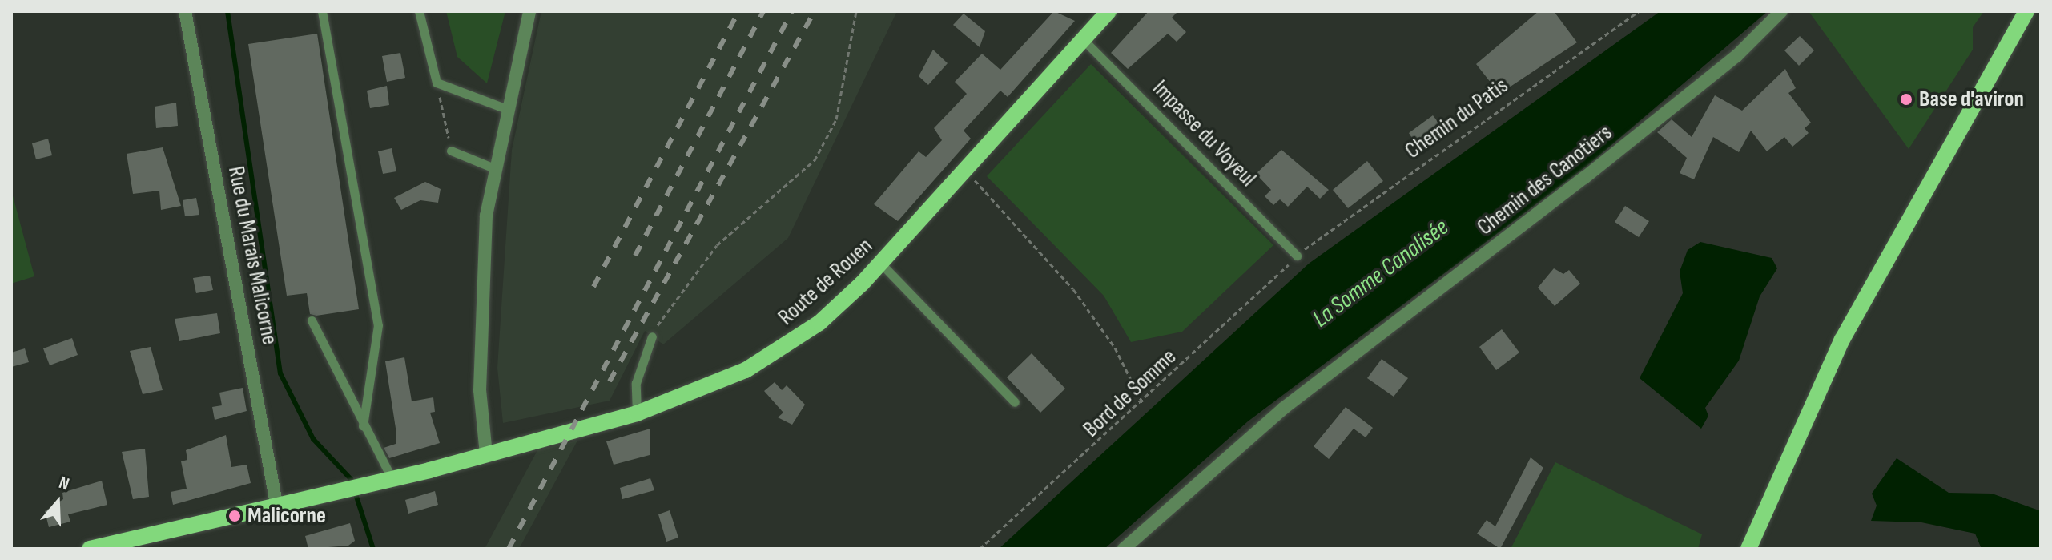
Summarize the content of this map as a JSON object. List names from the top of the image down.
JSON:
{
  "streets": {
    "main road": ["Route de Rouen"],
    "street": ["Chemin des Canotiers", "Rue du Marais Malicorne"],
    "lane": ["Impasse du Voyeul"],
    "path": ["Chemin du Patis", "Bord de Somme"]
  },
  "crossings": [
    ["Chemin du Patis", "Impasse du Voyeul"],
    ["Chemin du Patis", "Bord de Somme"],
    ["Impasse du Voyeul", "Route de Rouen"],
    ["Impasse du Voyeul", "Bord de Somme"],
    ["Rue du Marais Malicorne", "Route de Rouen"]
  ],
  "water": ["La Somme Canalisée"],
  "places": ["Base d'aviron", "Malicorne"],
  "north": "top"
}
